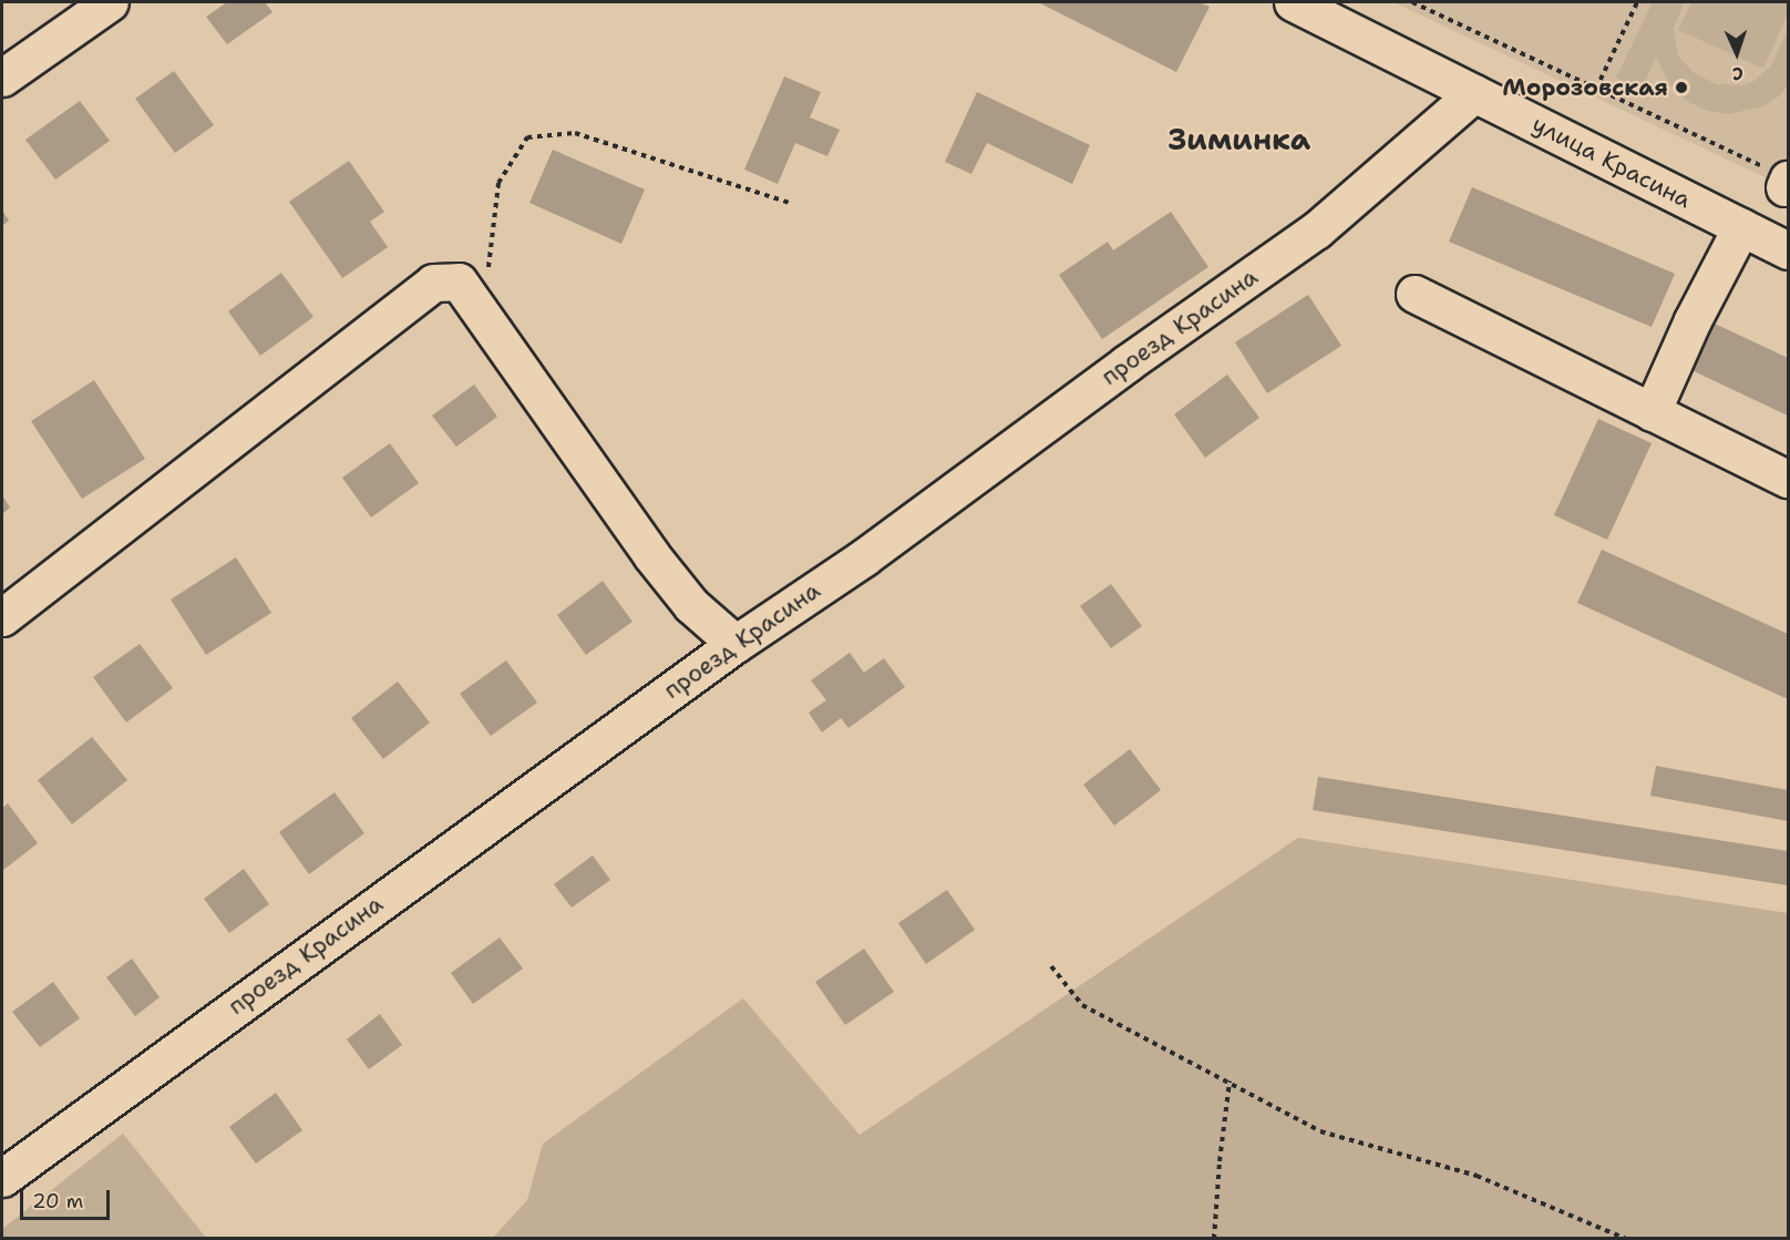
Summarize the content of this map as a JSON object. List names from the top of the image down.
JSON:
{
  "streets": {
    "street": ["улица Красина", "проезд Красина"]
  },
  "crossings": [
    ["улица Красина", "проезд Красина"]
  ],
  "districts": ["Зиминка"],
  "places": ["Морозовская"],
  "scale_bar": "20 m",
  "north": "bottom"
}
